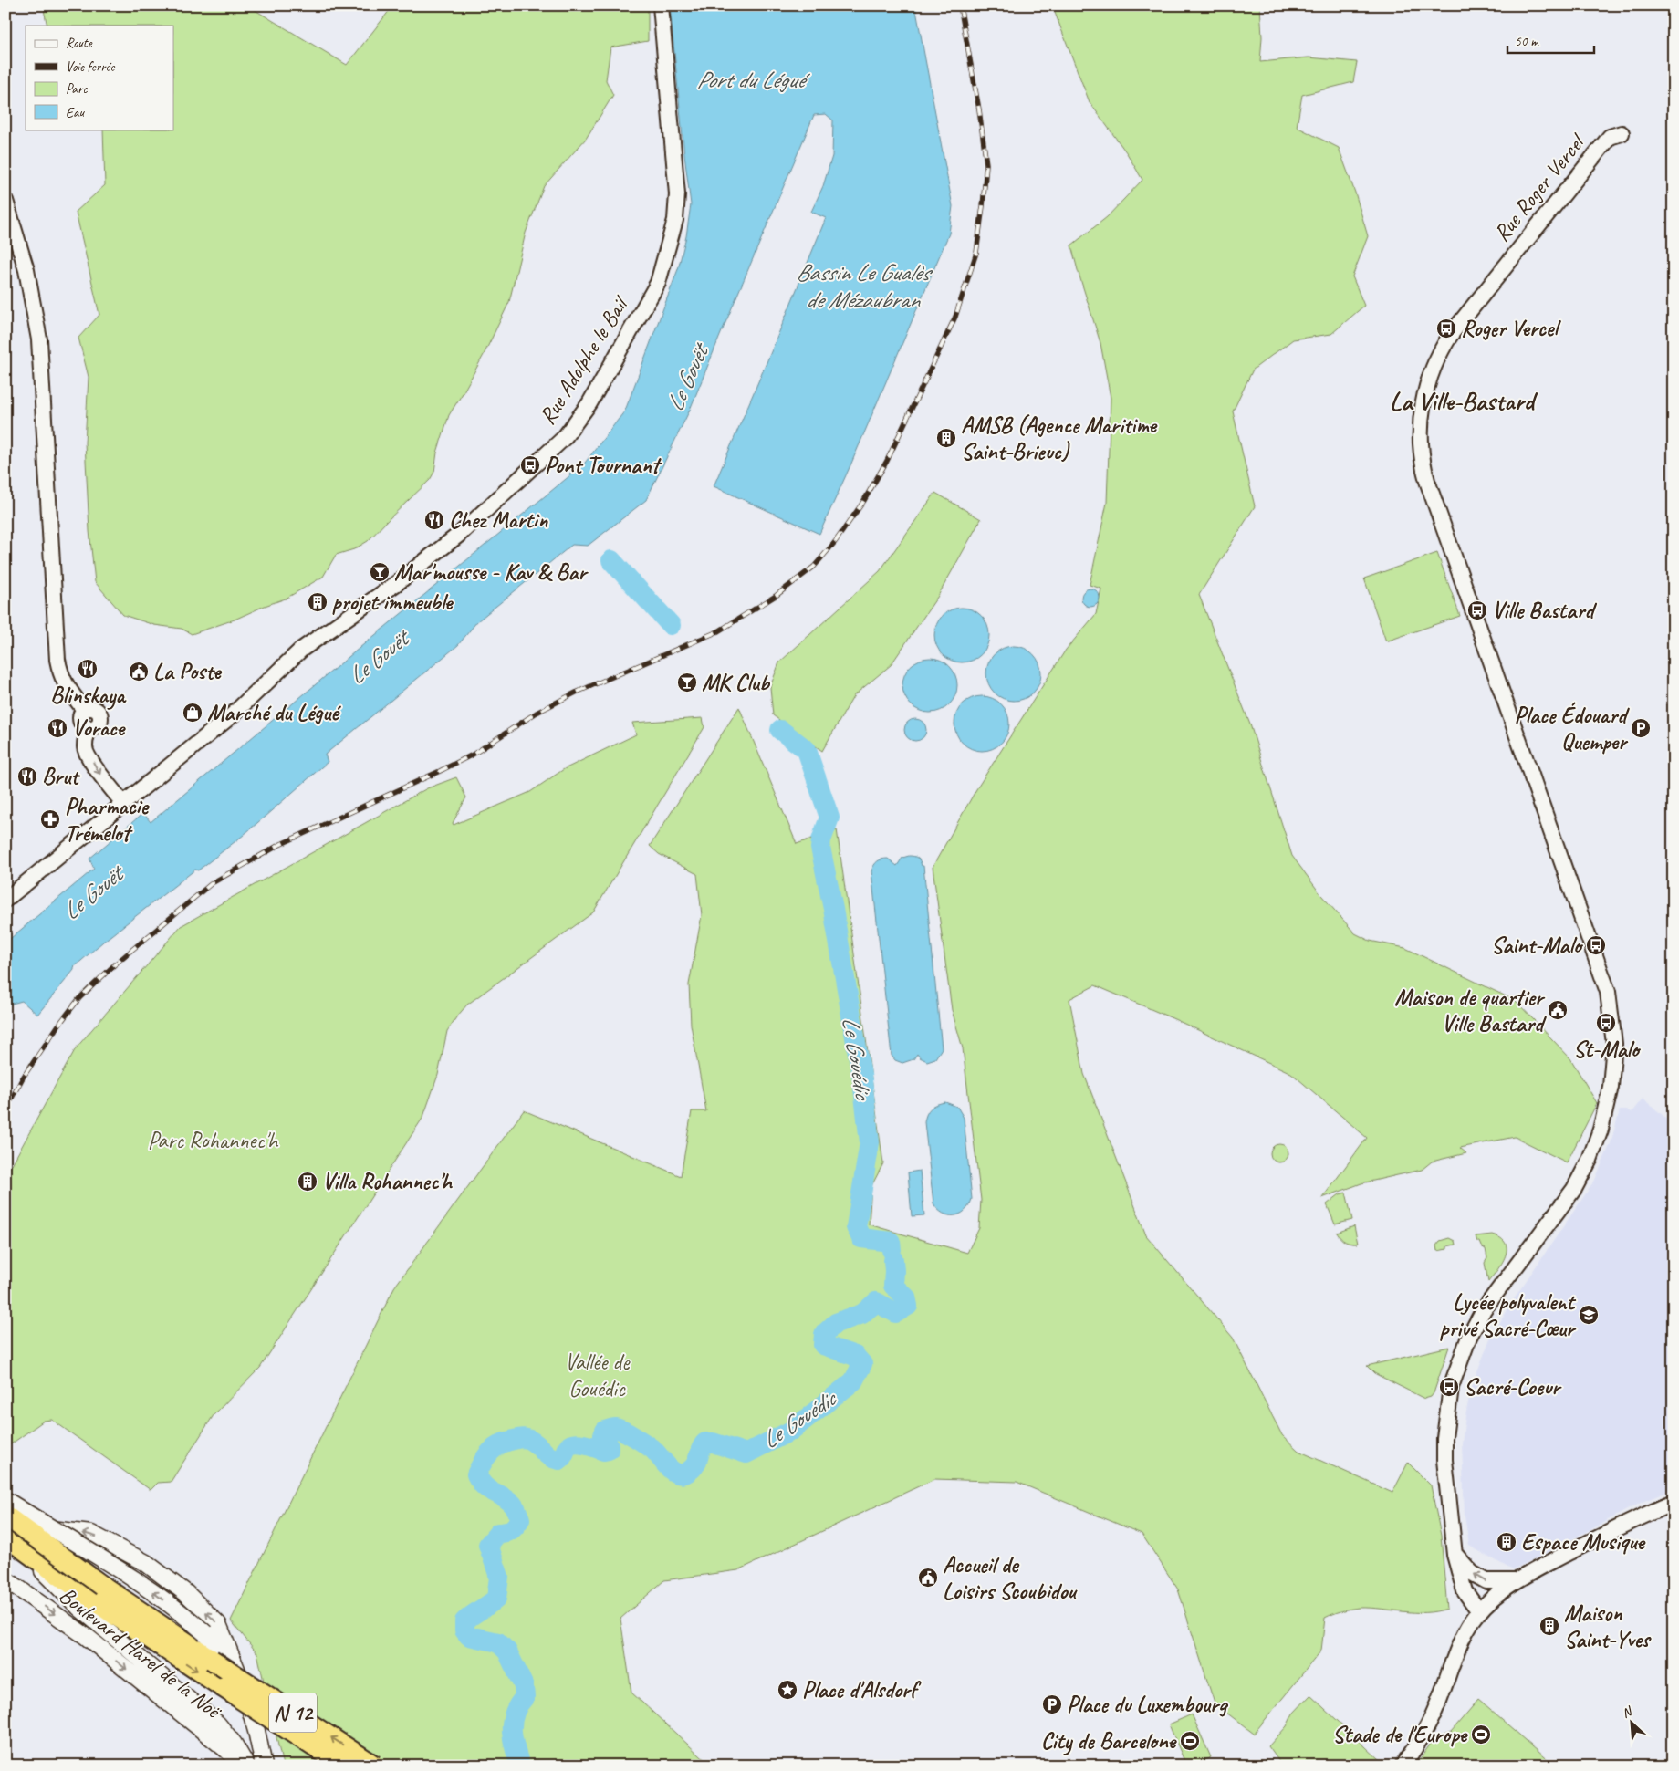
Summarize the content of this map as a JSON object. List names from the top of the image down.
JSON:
{
  "streets": {
    "highway": ["N 12"],
    "main road": ["Boulevard Harel de la Noë"],
    "street": ["Rue Roger Vercel", "Rue Adolphe le Bail"]
  },
  "districts": ["La Ville-Bastard"],
  "water": [
    "Port du Légué",
    "Bassin Le Gualès de Mézaubran",
    "Le Gouët",
    "Le Gouédic"
  ],
  "parks": ["Parc Rohannec'h", "Vallée de Gouédic"],
  "places": {
    "bus stop": [
      "Roger Vercel",
      "Pont Tournant",
      "Ville Bastard",
      "Saint-Malo",
      "St-Malo",
      "Sacré-Coeur"
    ],
    "building": [
      "AMSB (Agence Maritime Saint-Brieuc)",
      "projet immeuble",
      "Villa Rohannec'h",
      "Espace Musique",
      "Maison Saint-Yves"
    ],
    "restaurant": [
      "Chez Martin",
      "Blinskaya",
      "Vorace",
      "Brut"
    ],
    "bar": ["Mar'mousse - Kav & Bar", "MK Club"],
    "public building": ["La Poste", "Maison de quartier Ville Bastard", "Accueil de Loisirs Scoubidou"],
    "shop": ["Marché du Légué"],
    "parking": ["Place Édouard Quemper", "Place du Luxembourg"],
    "pharmacy": ["Pharmacie Trémelot"],
    "school or university": ["Lycée polyvalent privé Sacré-Cœur"],
    "place": ["Place d'Alsdorf"],
    "sports": ["Stade de l'Europe", "City de Barcelone"]
  },
  "legend": [
    "Route",
    "Voie ferrée",
    "Parc",
    "Eau"
  ],
  "scale_bar": "50 m",
  "north": "top left"
}
